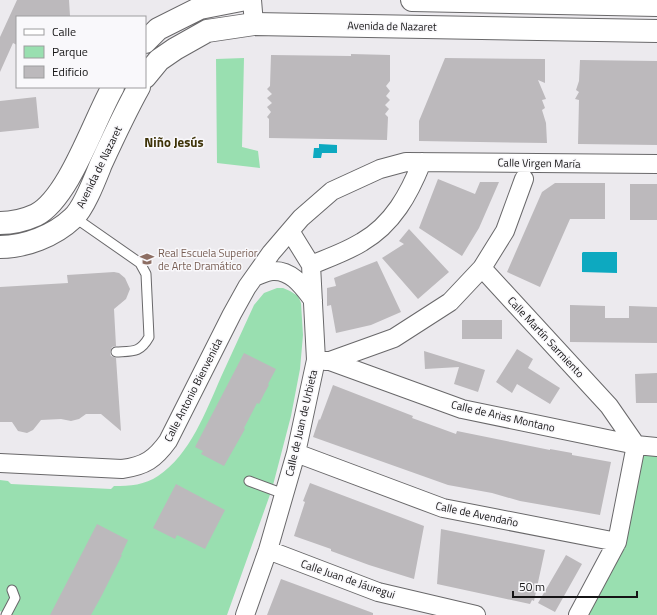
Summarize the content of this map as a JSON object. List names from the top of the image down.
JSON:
{
  "streets": {
    "main road": ["Avenida de Nazaret"],
    "street": [
      "Calle Virgen María",
      "Calle Martín Sarmiento",
      "Calle Antonio Bienvenida",
      "Calle de Arias Montano",
      "Calle de Juan de Urbieta",
      "Calle de Avendaño",
      "Calle Juan de Jáuregui"
    ]
  },
  "crossings": [
    ["Calle Virgen María", "Calle Antonio Bienvenida"],
    ["Calle Virgen María", "Calle de Juan de Urbieta"],
    ["Calle Martín Sarmiento", "Calle de Arias Montano"],
    ["Calle Antonio Bienvenida", "Calle de Juan de Urbieta"],
    ["Calle de Arias Montano", "Calle de Juan de Urbieta"],
    ["Calle de Juan de Urbieta", "Calle de Avendaño"],
    ["Calle de Juan de Urbieta", "Calle Juan de Jáuregui"]
  ],
  "districts": ["Niño Jesús"],
  "places": {
    "school or university": ["Real Escuela Superior de Arte Dramático"]
  },
  "legend": ["Calle", "Parque", "Edificio"],
  "scale_bar": "50 m"
}
